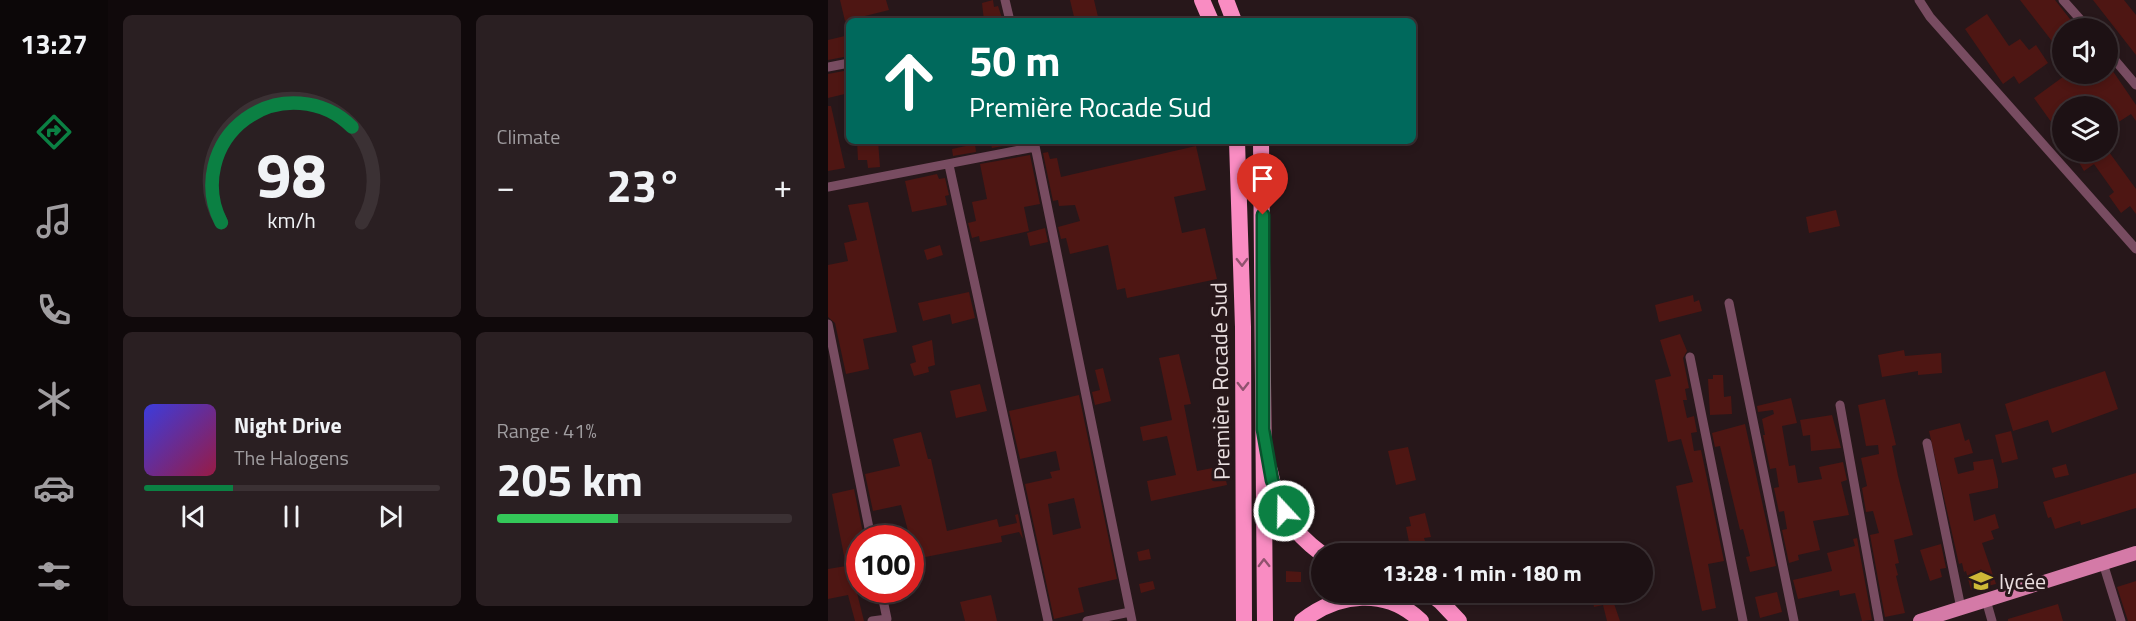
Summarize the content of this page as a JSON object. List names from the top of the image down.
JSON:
{
  "streets": {
    "highway": ["Première Rocade Sud"]
  },
  "places": {
    "school or university": ["lycée"]
  },
  "page": {
    "tabs": "13:27",
    "tile": [
      "Climate",
      ["Range · 41%", "205 km"]
    ],
    "turn": ["50 m", "Première Rocade Sud"],
    "heat": ["−", "23°", "+"],
    "song": ["Night Drive", "The Halogens"],
    "limit": "100",
    "trip": "13:28 · 1 min · 180 m",
    "gauge": ["98", "km/h"]
  }
}
